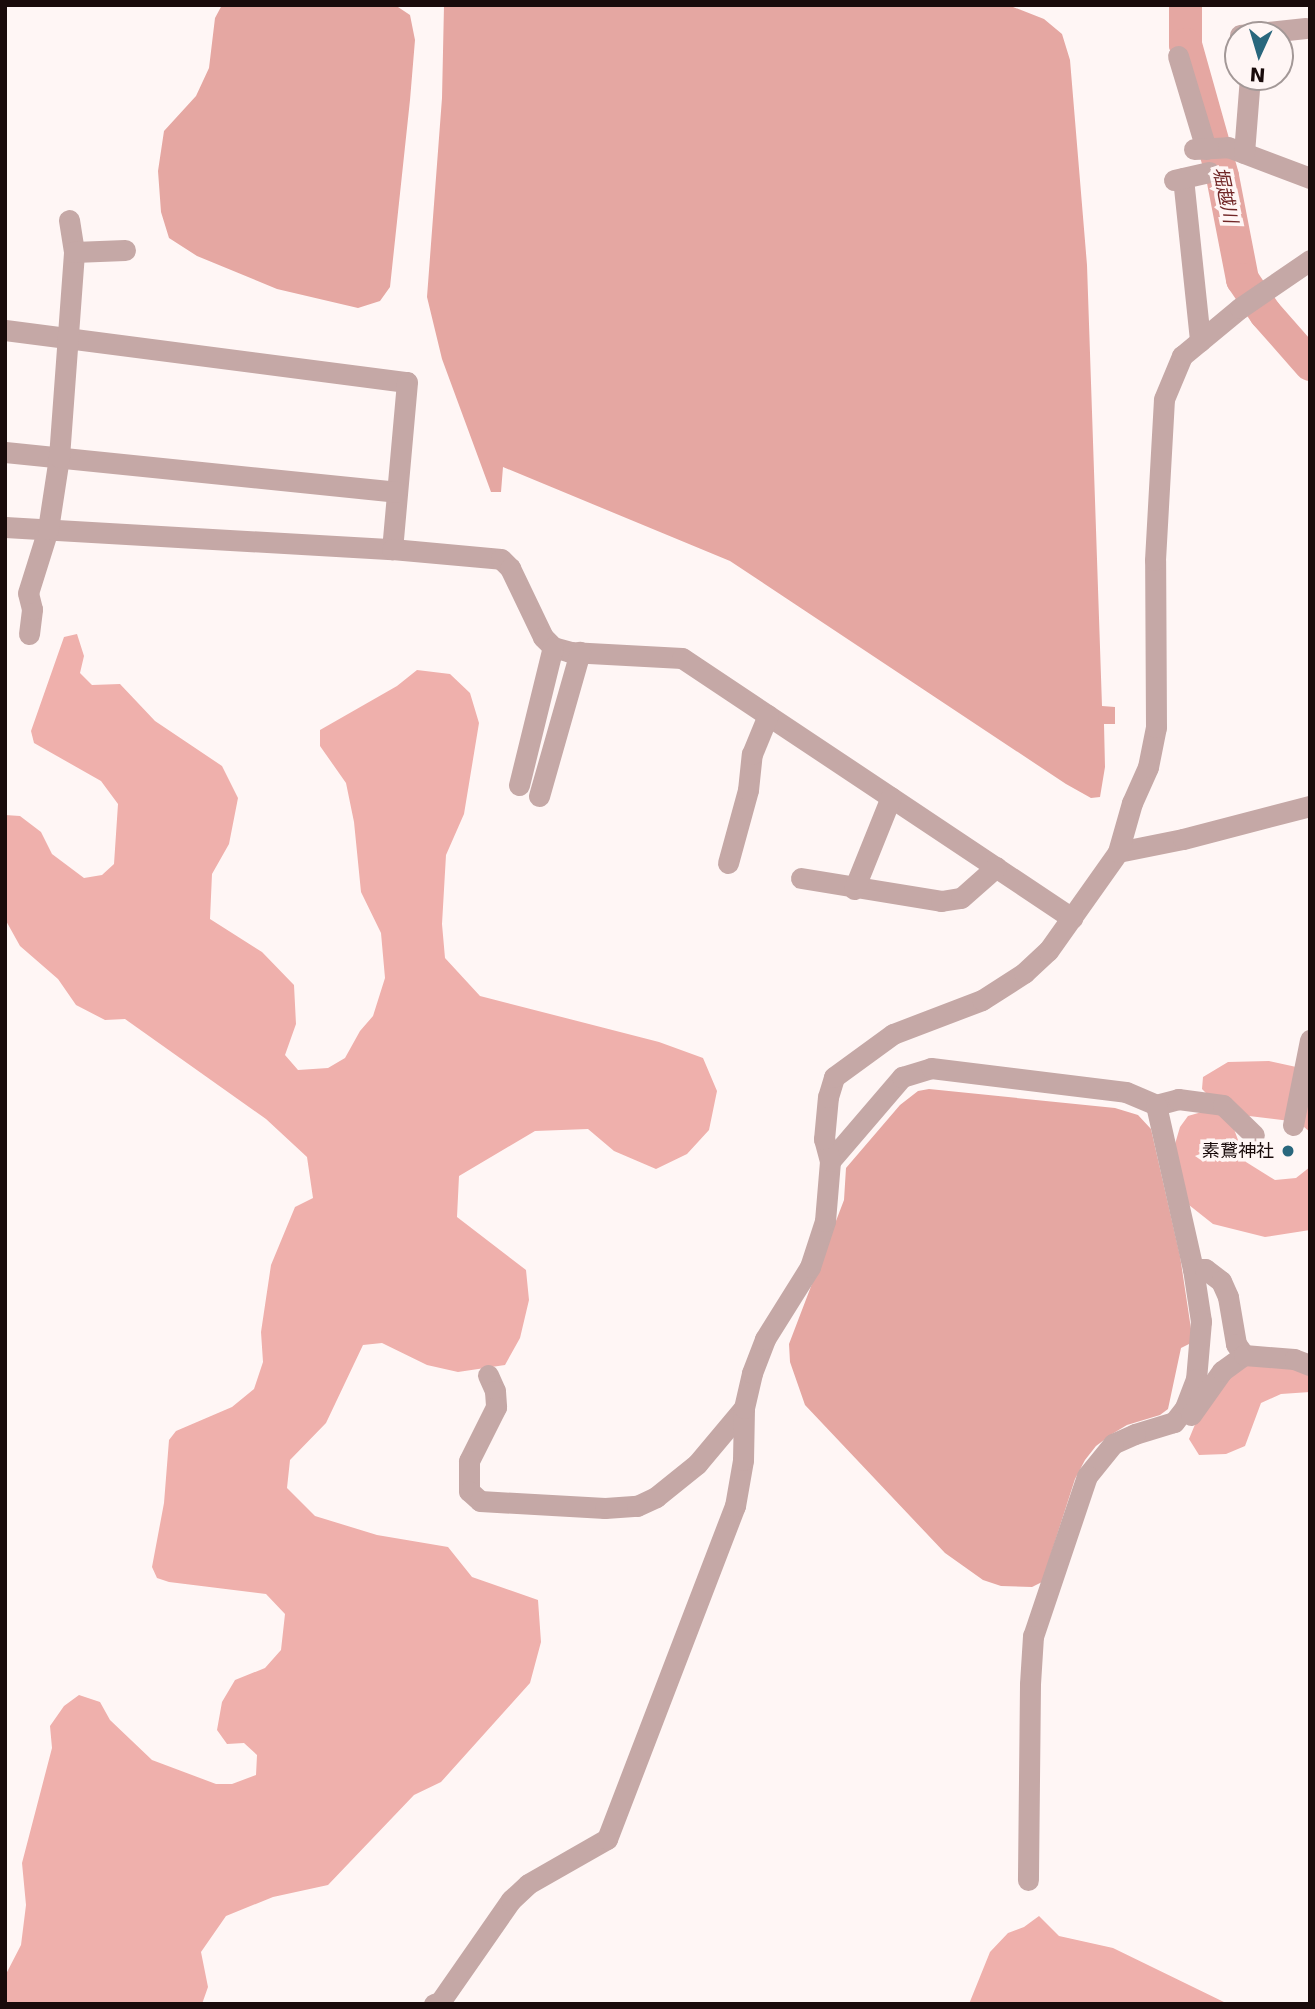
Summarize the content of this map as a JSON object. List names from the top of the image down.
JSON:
{
  "water": ["堀越川"],
  "places": ["素鵞神社"],
  "north": "bottom"
}
